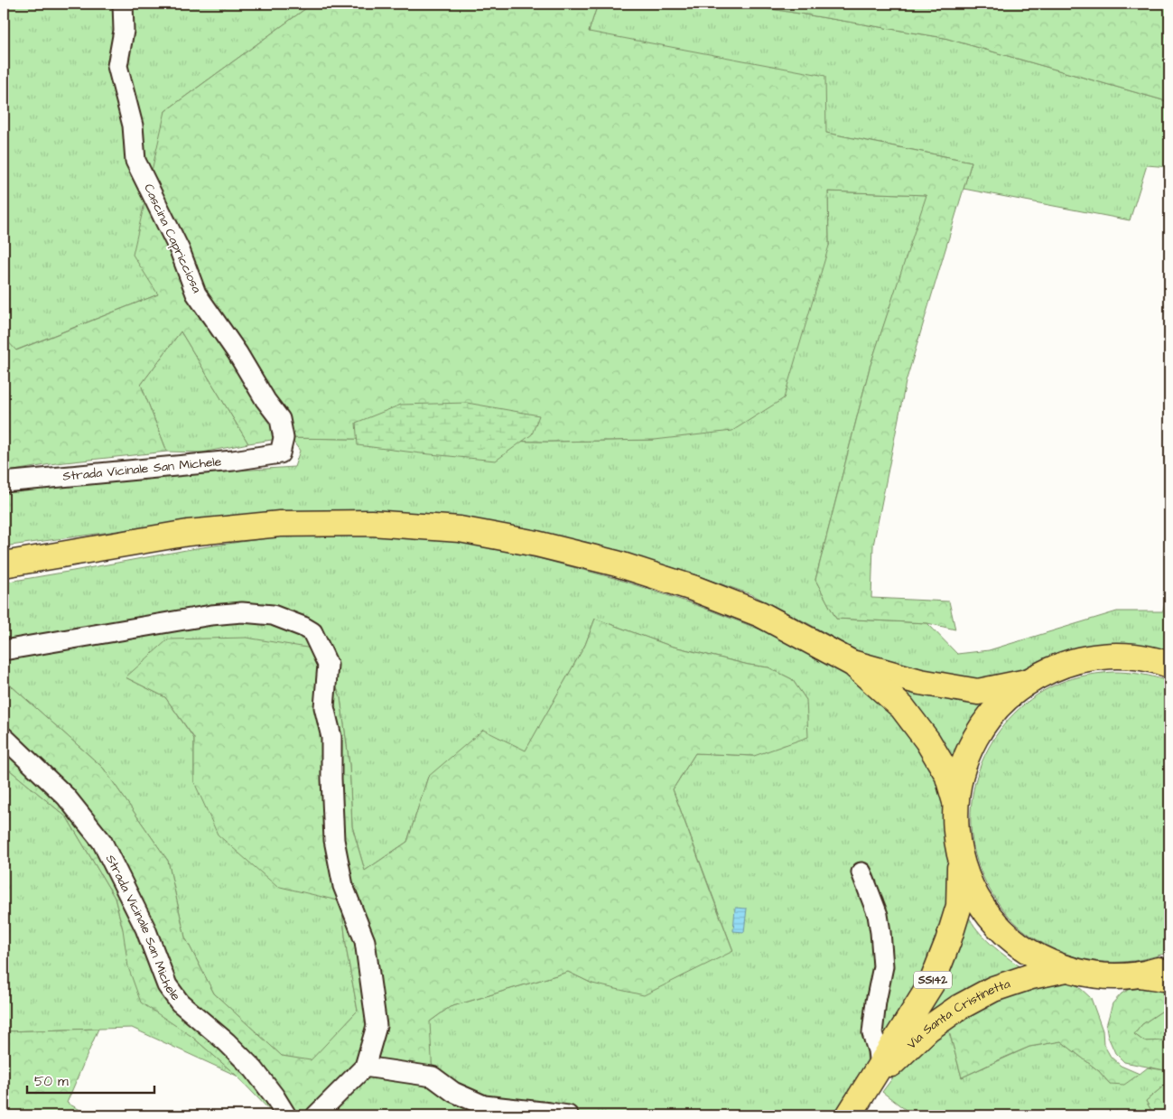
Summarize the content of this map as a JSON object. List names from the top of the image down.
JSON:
{
  "streets": {
    "main road": ["SS142", "Via Santa Cristinetta"],
    "street": ["Cascina Capricciosa", "Strada Vicinale San Michele"]
  },
  "crossings": [
    ["Cascina Capricciosa", "Strada Vicinale San Michele"]
  ],
  "scale_bar": "50 m"
}
